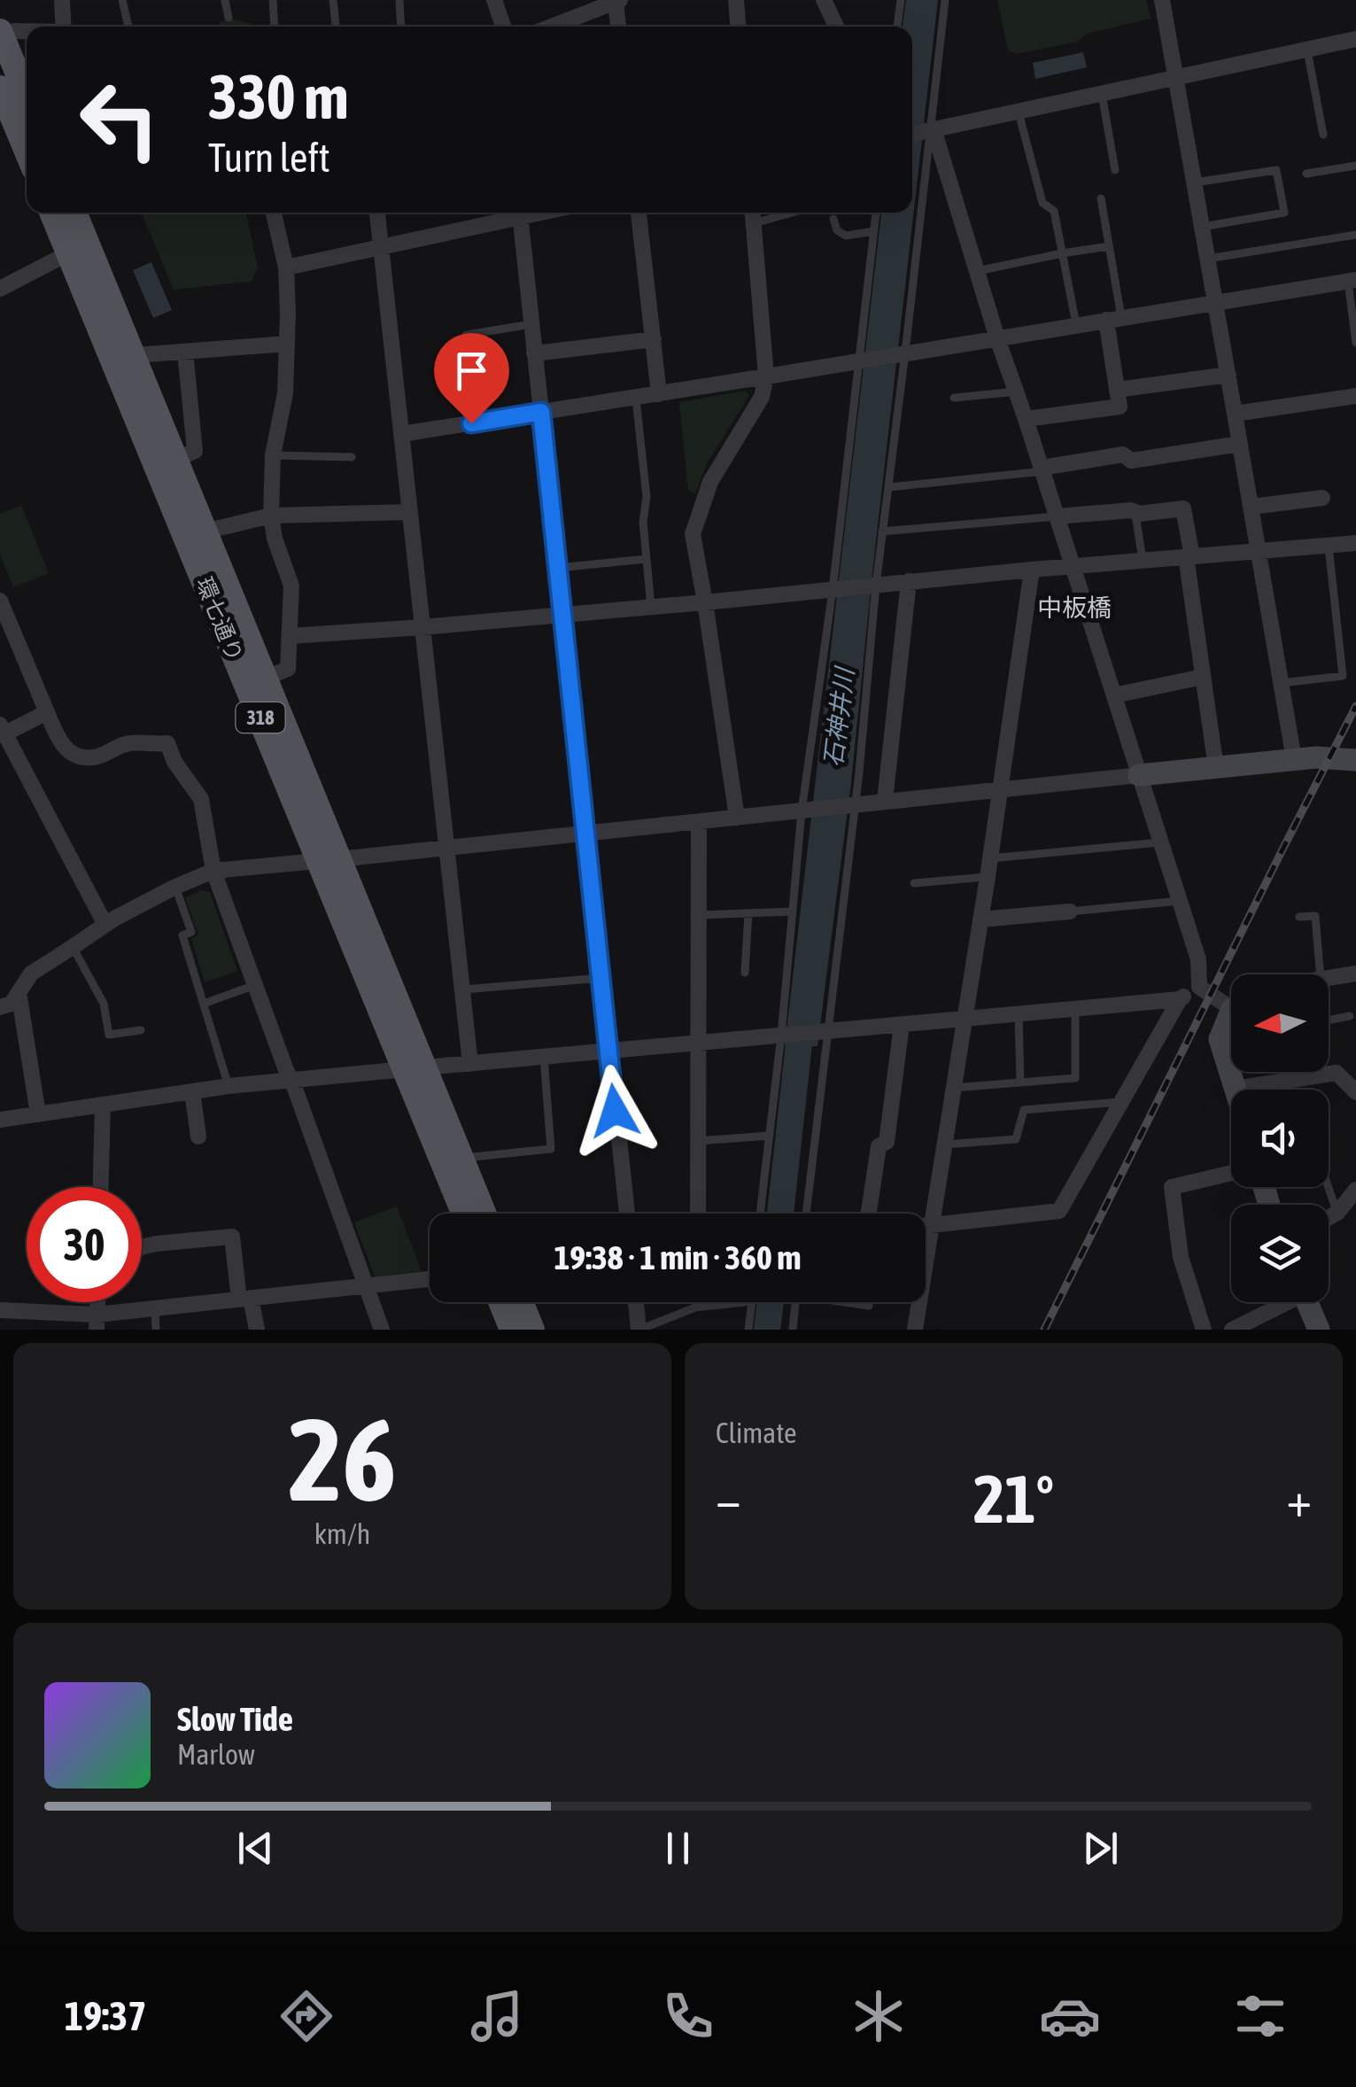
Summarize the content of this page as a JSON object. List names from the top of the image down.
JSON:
{
  "streets": {
    "main road": ["環七通り", "318"]
  },
  "districts": ["中板橋"],
  "water": ["石神井川"],
  "north": "left",
  "page": {
    "turn": ["330 m", "Turn left"],
    "limit": "30",
    "trip": "19:38 · 1 min · 360 m",
    "tile": [
      ["26", "km/h"],
      "Climate"
    ],
    "heat": ["−", "21°", "+"],
    "song": ["Slow Tide", "Marlow"],
    "tabs": "19:37"
  }
}
